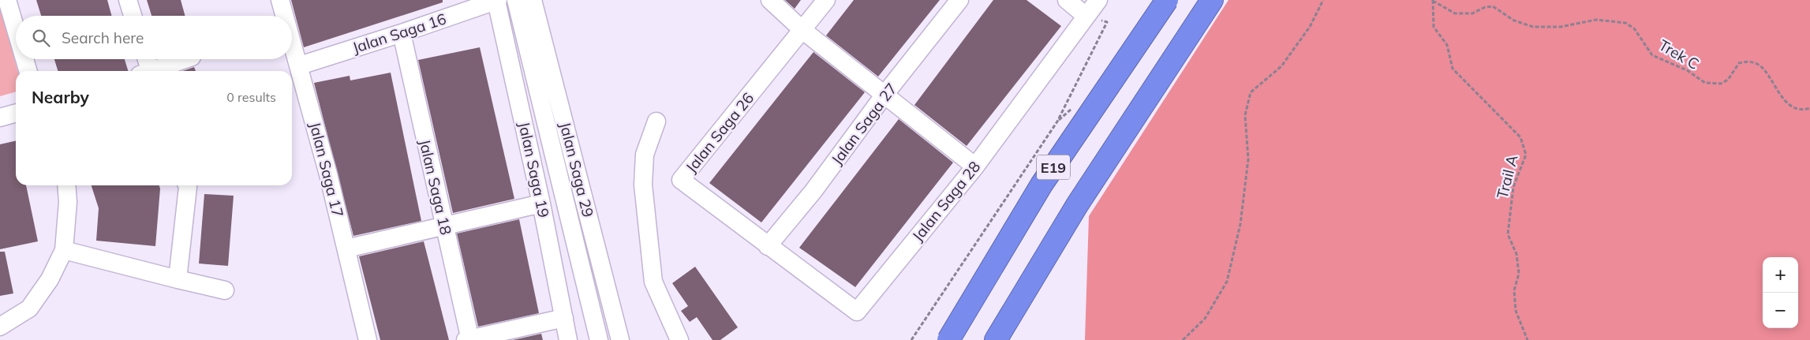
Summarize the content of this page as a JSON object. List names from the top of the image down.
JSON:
{
  "streets": {
    "highway": ["E19"],
    "street": [
      "Jalan Saga 16",
      "Jalan Saga 27",
      "Jalan Saga 26",
      "Jalan Saga 17",
      "Jalan Saga 19",
      "Jalan Saga 29",
      "Jalan Saga 18",
      "Jalan Saga 28"
    ],
    "path": ["Trek C", "Trail A"]
  },
  "crossings": [
    ["Jalan Saga 16", "Jalan Saga 17"],
    ["Jalan Saga 16", "Jalan Saga 19"],
    ["Jalan Saga 16", "Jalan Saga 18"],
    ["Trek C", "Trail A"],
    ["Jalan Saga 27", "Jalan Saga 26"],
    ["Jalan Saga 27", "Jalan Saga 28"],
    ["Jalan Saga 26", "Jalan Saga 28"]
  ],
  "page": {
    "search": "Search here",
    "heading": ["Nearby", "0 results"],
    "map_buttons": ["+", "−"]
  }
}
